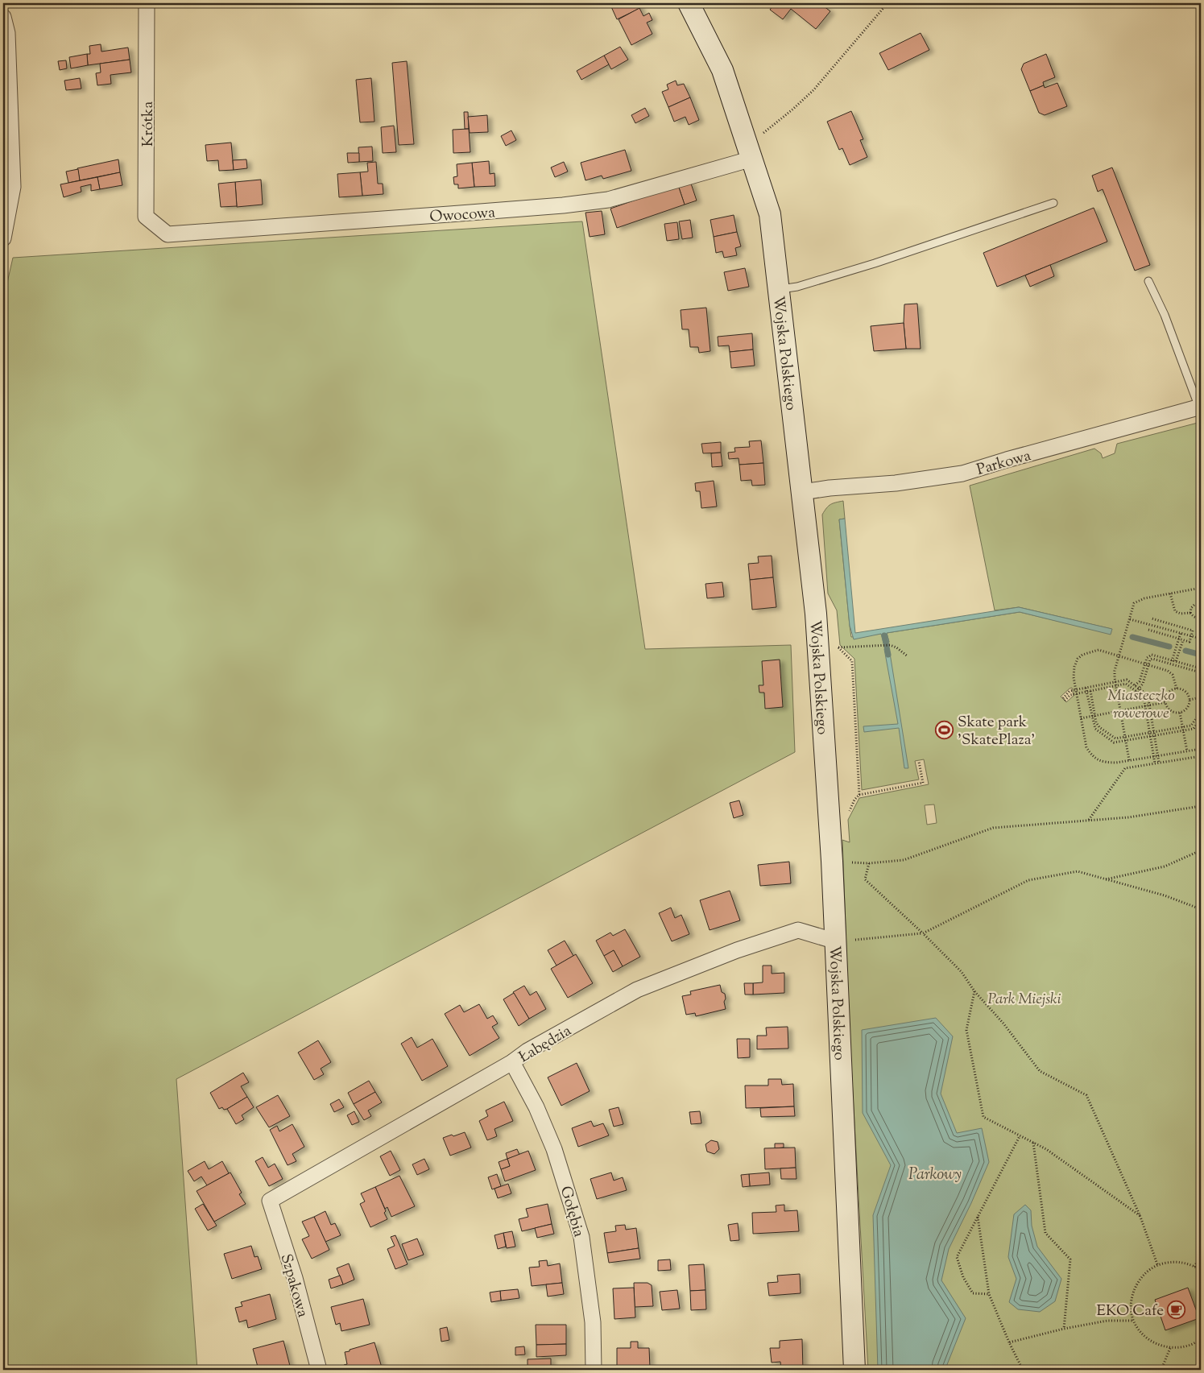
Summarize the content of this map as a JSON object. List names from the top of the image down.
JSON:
{
  "streets": {
    "street": [
      "Krótka",
      "Owocowa",
      "Wojska Polskiego",
      "Parkowa",
      "Łabędzia",
      "Gołębia",
      "Szpakowa"
    ]
  },
  "crossings": [
    ["Krótka", "Owocowa"],
    ["Owocowa", "Wojska Polskiego"],
    ["Wojska Polskiego", "Parkowa"],
    ["Wojska Polskiego", "Łabędzia"],
    ["Łabędzia", "Gołębia"],
    ["Łabędzia", "Szpakowa"]
  ],
  "water": ["Parkowy"],
  "parks": ["Miasteczko rowerowe", "Park Miejski"],
  "places": {
    "sports": ["Skate park 'SkatePlaza'"],
    "cafe": ["EKO Cafe"]
  }
}
